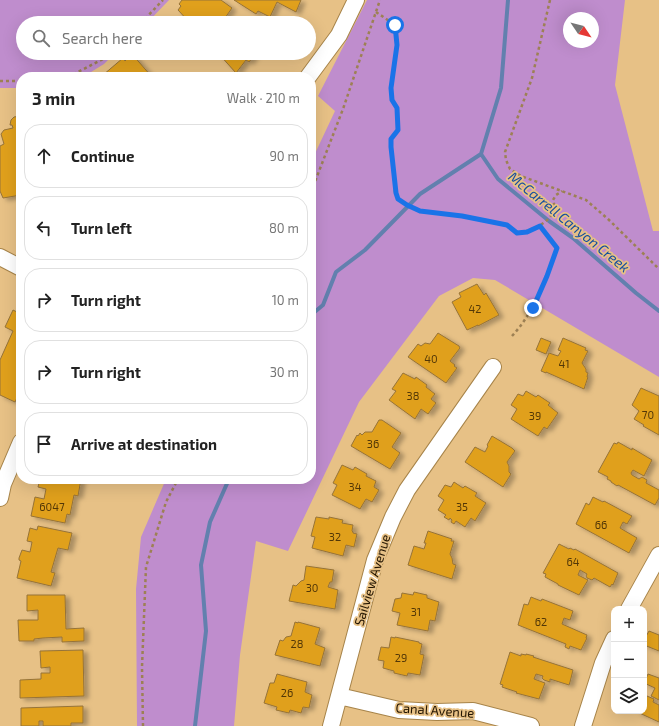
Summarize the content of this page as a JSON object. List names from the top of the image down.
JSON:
{
  "streets": {
    "street": ["Sailview Avenue", "Canal Avenue"]
  },
  "crossings": [
    ["Sailview Avenue", "Canal Avenue"]
  ],
  "water": ["McCarrell Canyon Creek"],
  "house_numbers": [
    "42",
    "40",
    "41",
    "38",
    "70",
    "39",
    "36",
    "34",
    "6047",
    "35",
    "66",
    "32",
    "64",
    "30",
    "31",
    "62",
    "28",
    "29",
    "26"
  ],
  "north": "bottom right",
  "page": {
    "search": "Search here",
    "heading": ["3 min", "Walk · 210 m"],
    "list": [
      ["Continue", "90 m"],
      ["Turn left", "80 m"],
      ["Turn right", "10 m"],
      ["Turn right", "30 m"],
      "Arrive at destination"
    ],
    "map_buttons": ["+", "−"]
  }
}
